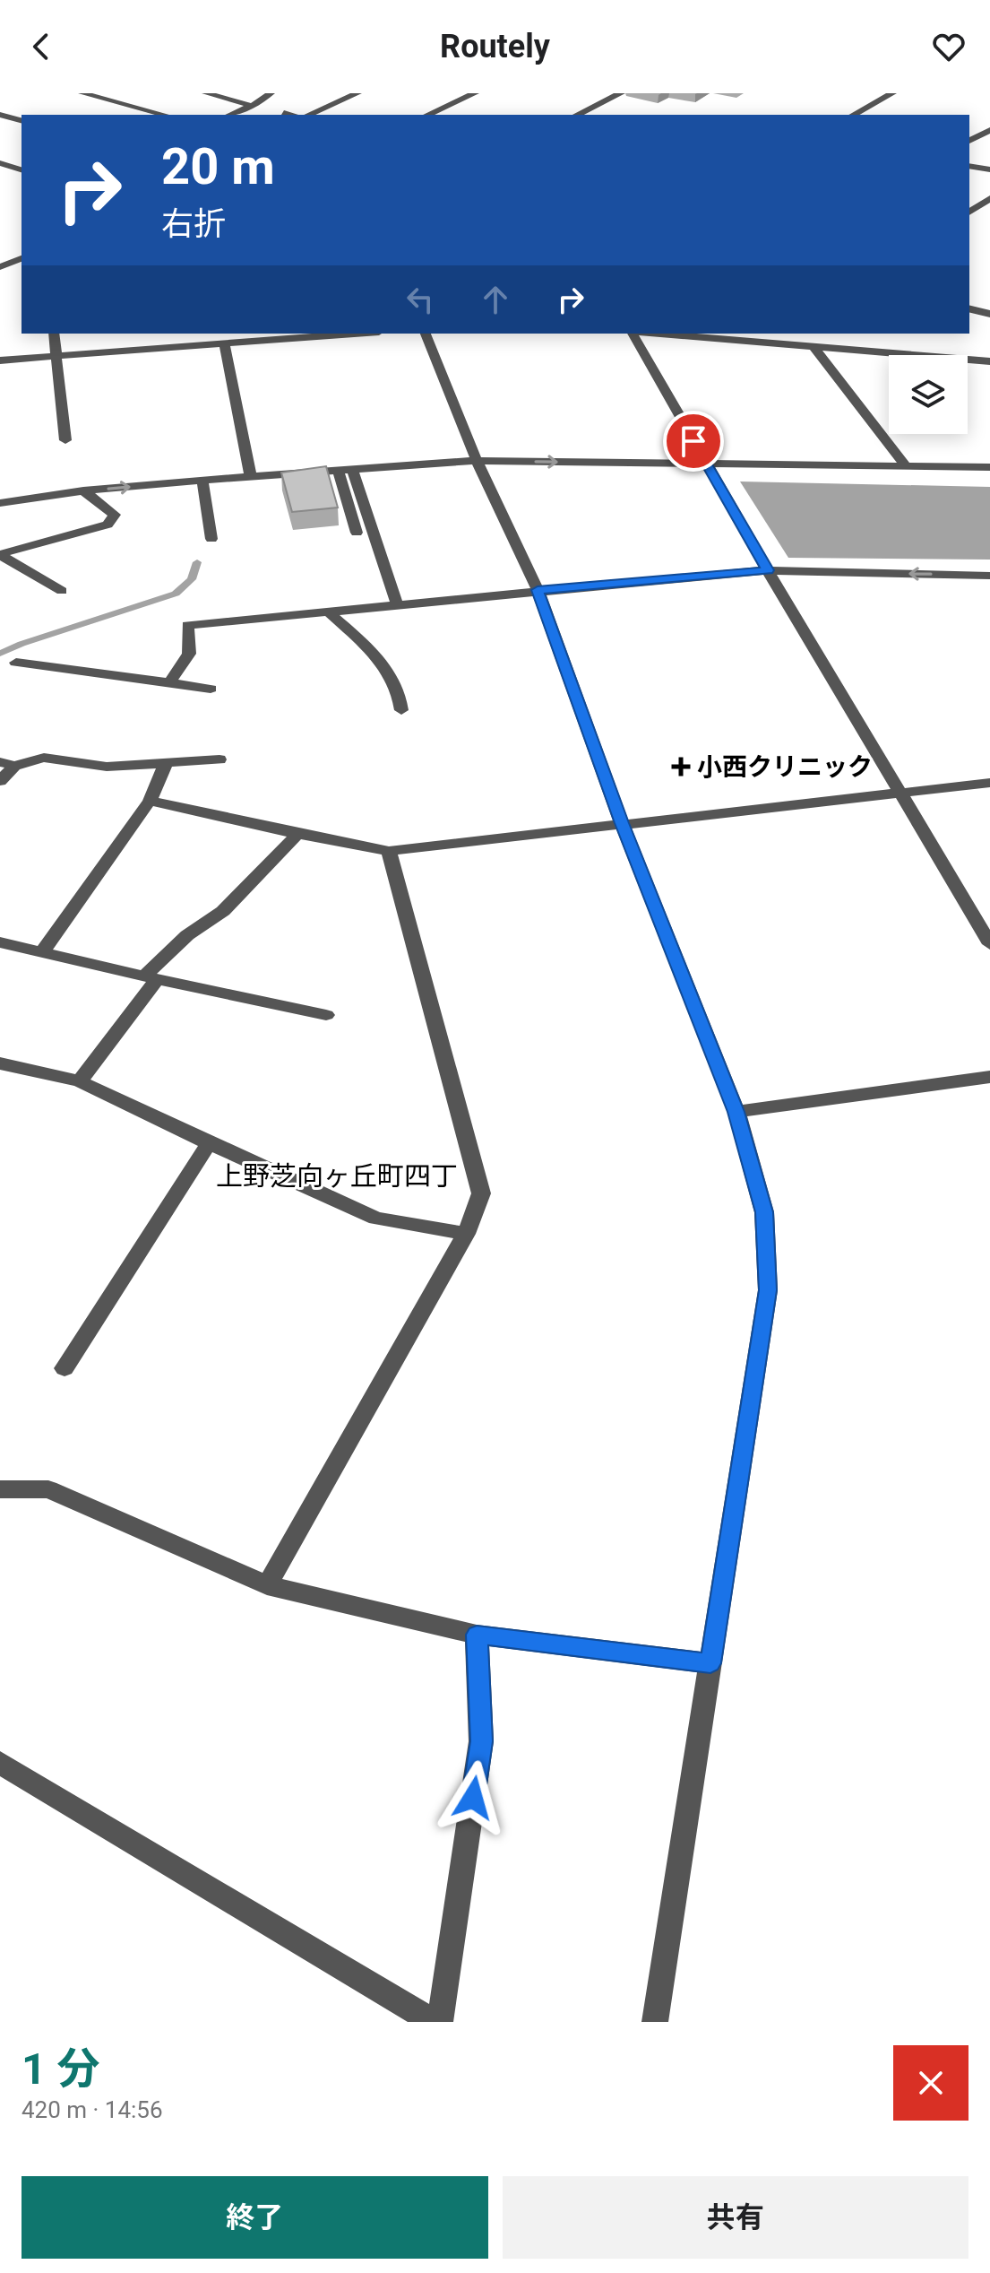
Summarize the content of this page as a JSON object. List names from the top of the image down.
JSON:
{
  "districts": ["上野芝向ヶ丘町四丁"],
  "places": {
    "health": ["小西クリニック"]
  },
  "page": {
    "header": "Routely",
    "turn": ["20 m", "右折"],
    "heading": ["1 分", "420 m · 14:56"],
    "buttons": ["終了", "共有"]
  }
}
